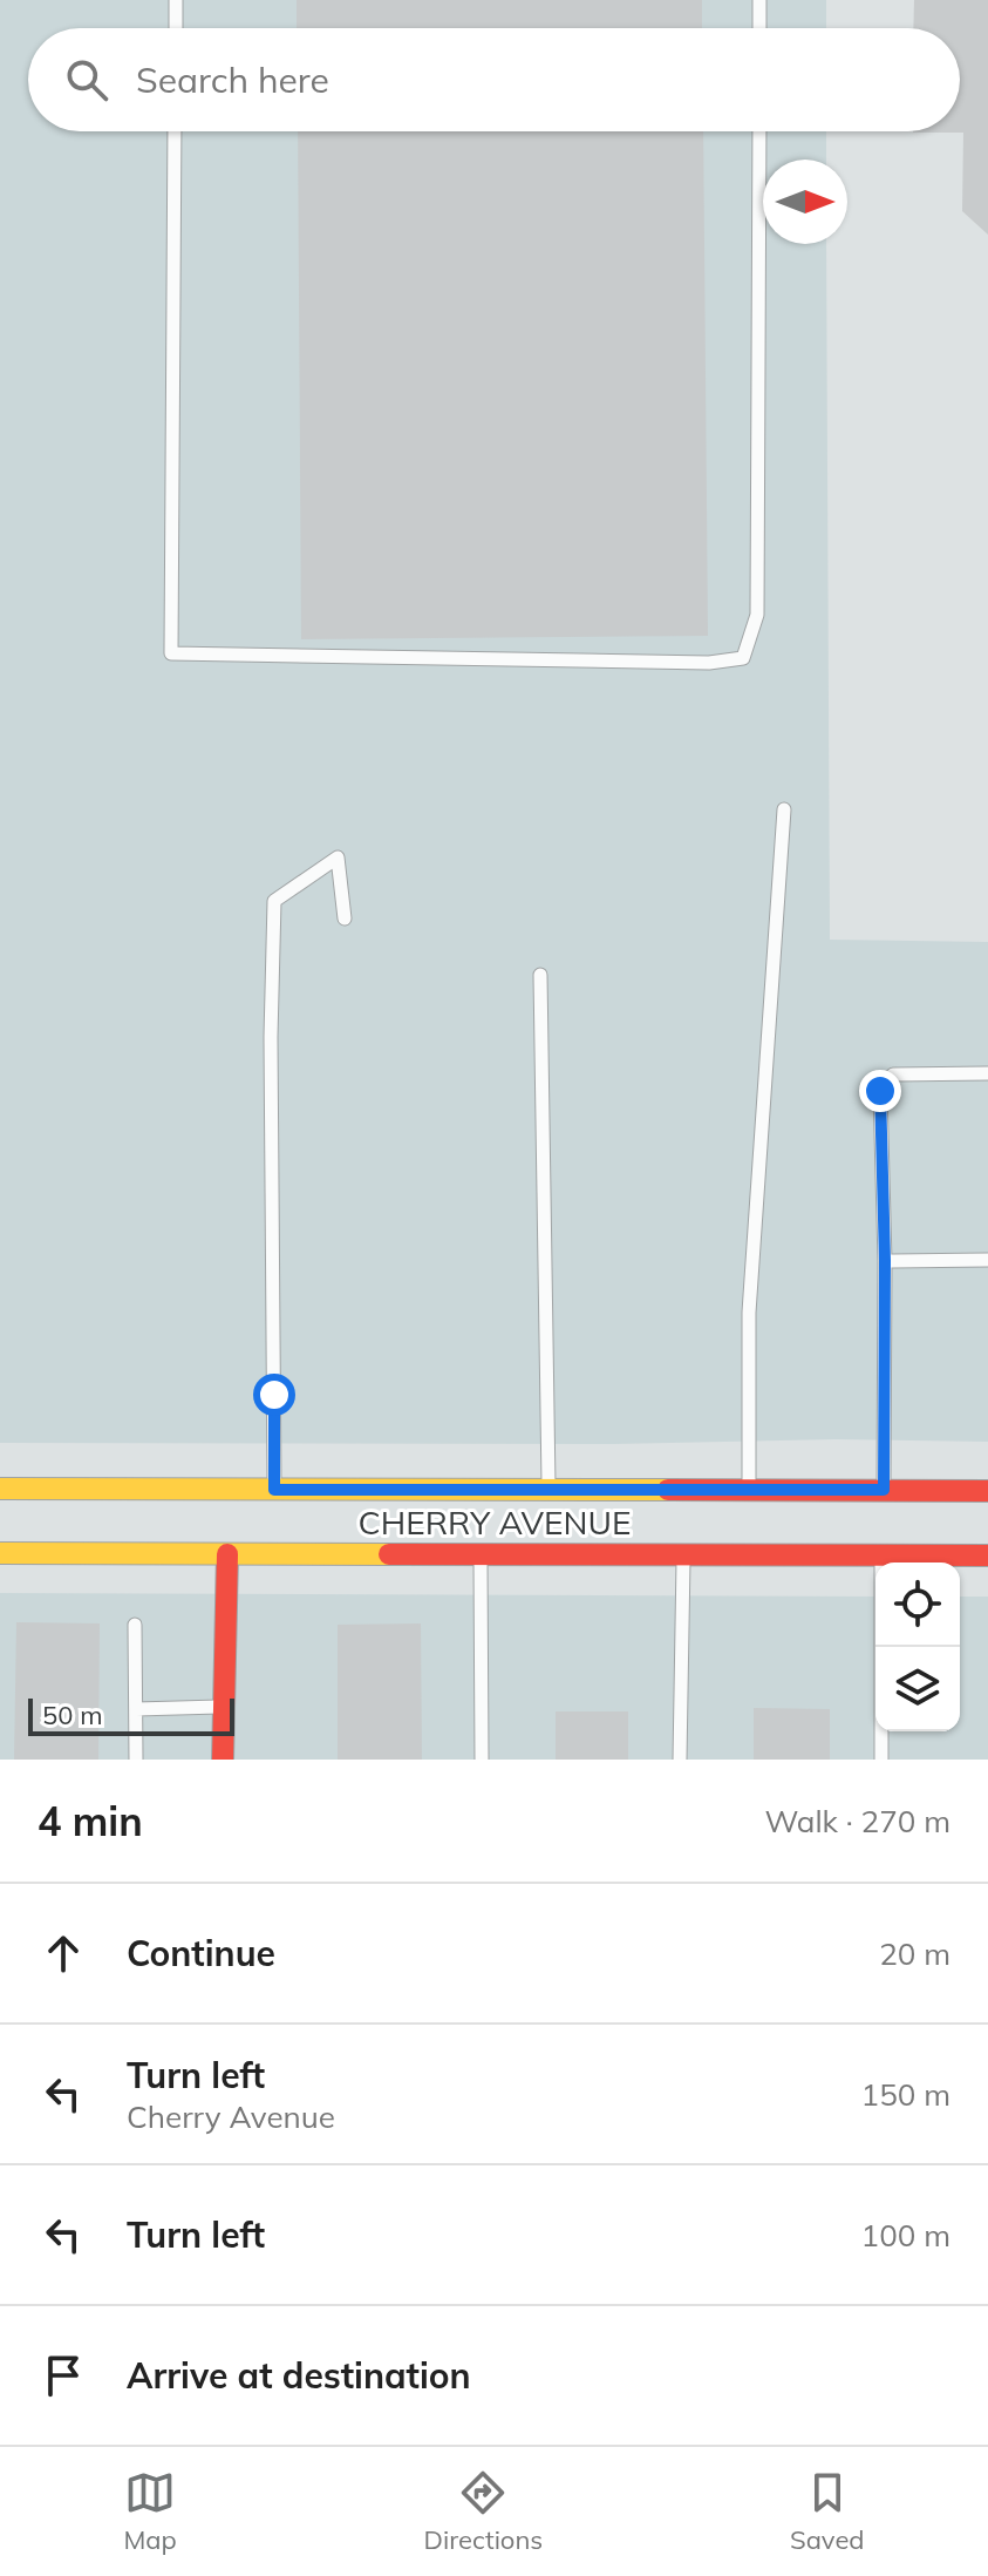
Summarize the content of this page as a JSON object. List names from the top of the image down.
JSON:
{
  "streets": {
    "main road": ["CHERRY AVENUE"]
  },
  "scale_bar": "50 m",
  "north": "right",
  "page": {
    "search": "Search here",
    "scale": "50 m",
    "heading": ["4 min", "Walk · 270 m"],
    "list": [
      ["Continue", "20 m"],
      ["Turn left", "Cherry Avenue", "150 m"],
      ["Turn left", "100 m"],
      "Arrive at destination"
    ],
    "nav": ["Map", "Directions", "Saved"]
  }
}
